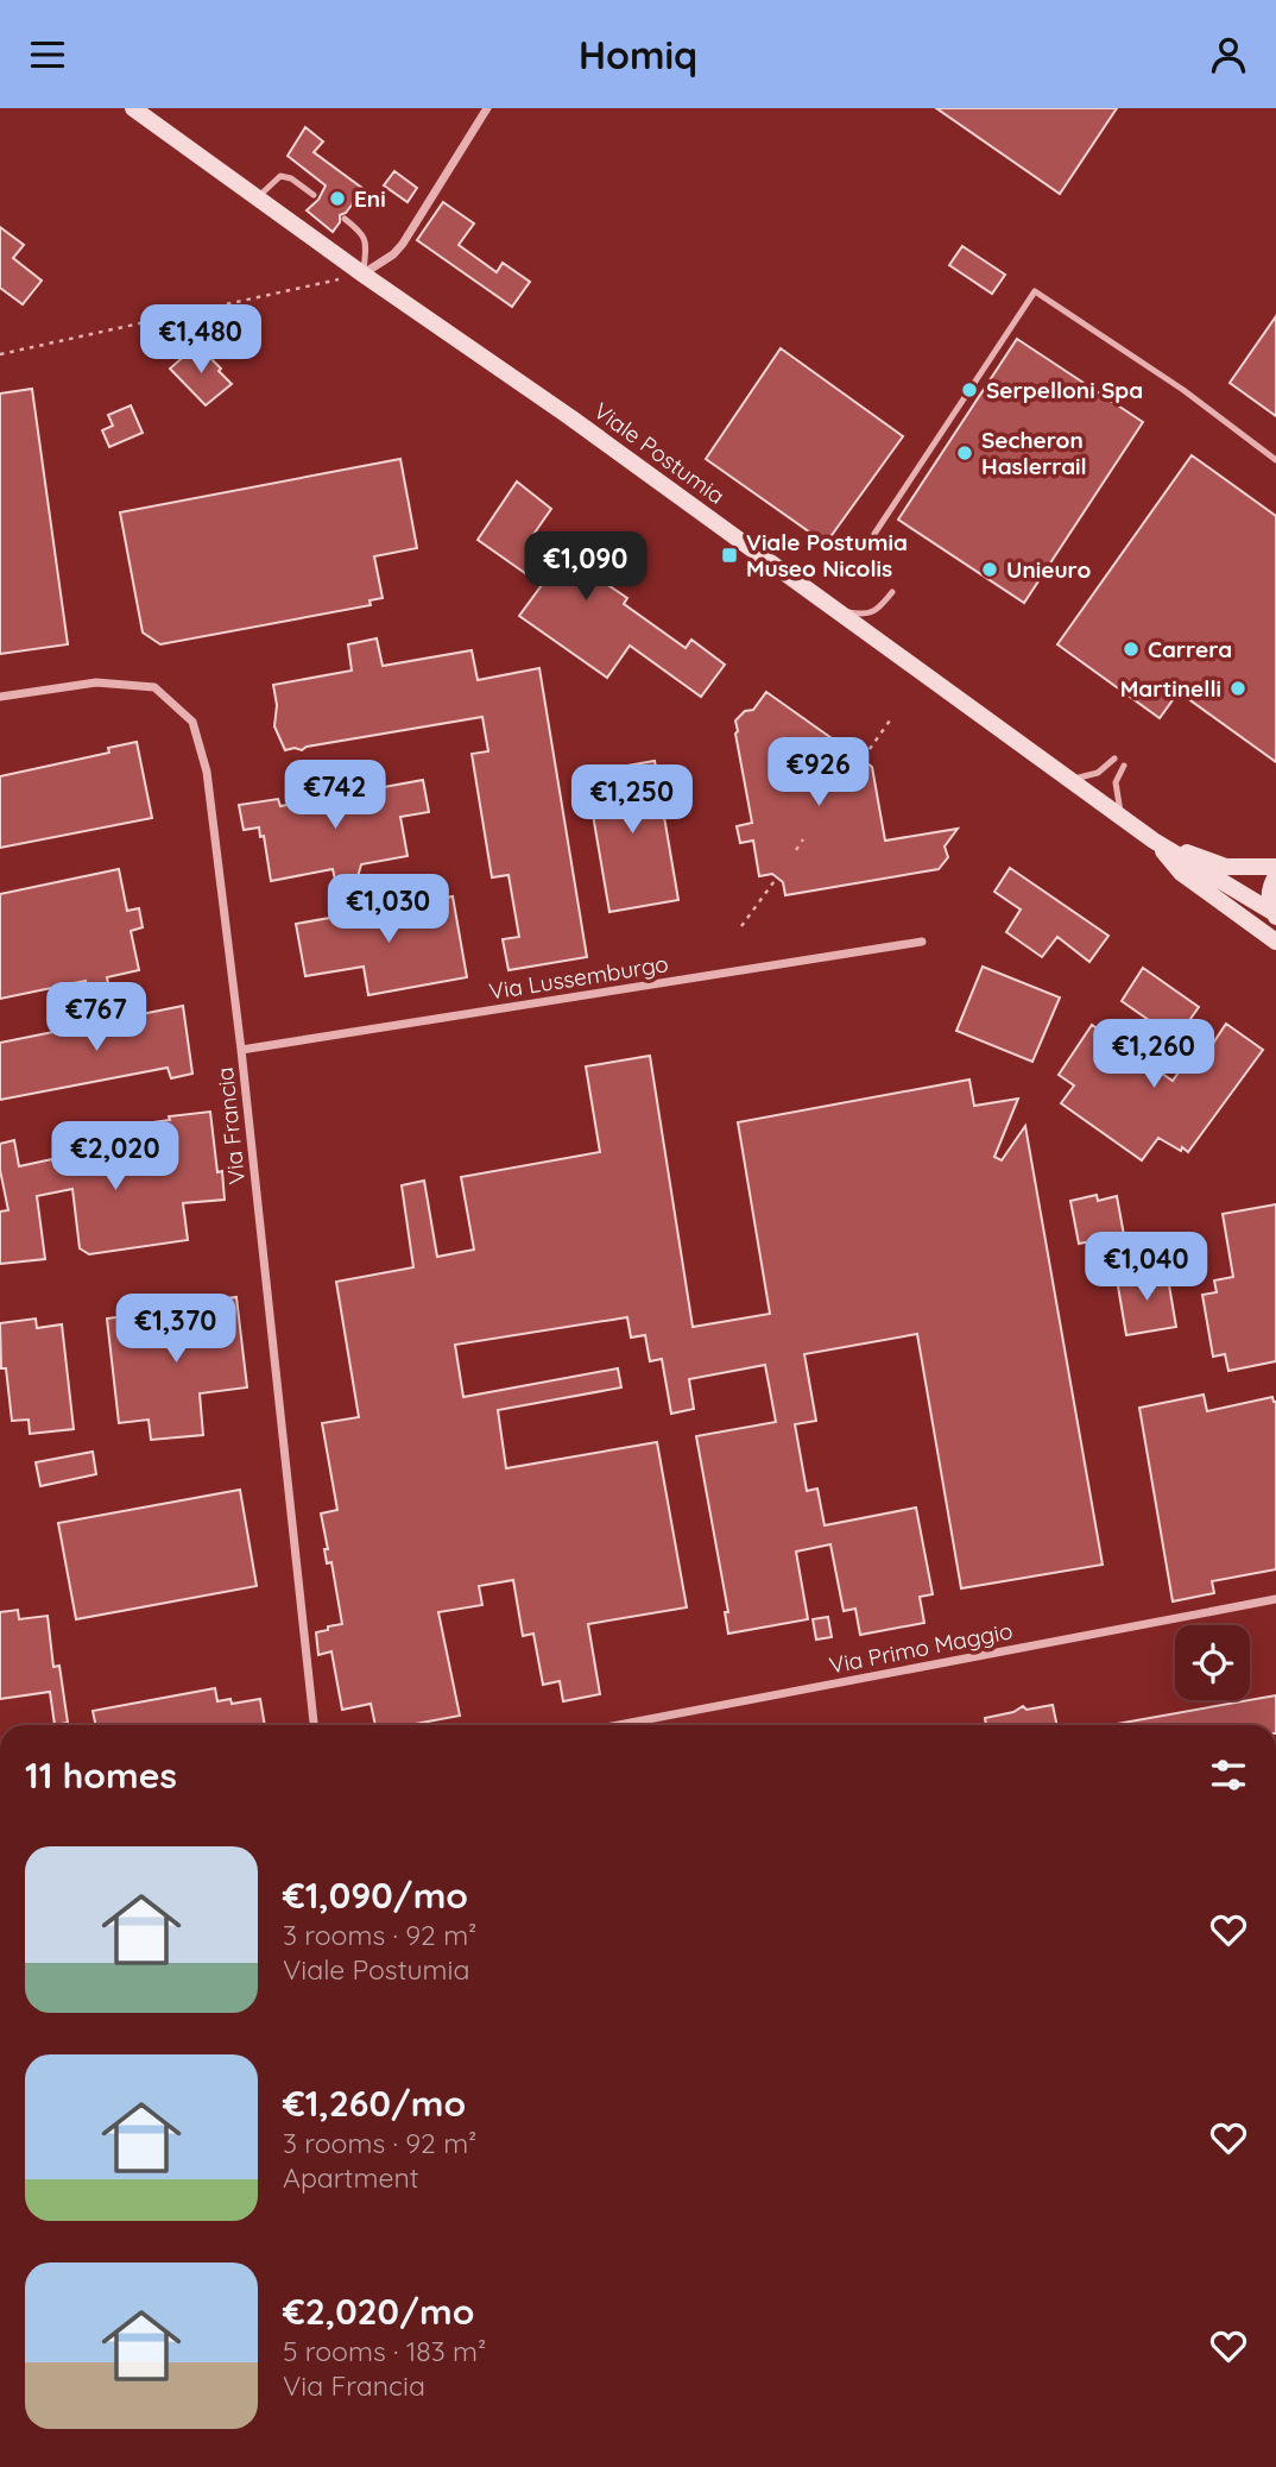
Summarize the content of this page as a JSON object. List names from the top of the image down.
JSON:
{
  "streets": {
    "main road": ["Viale Postumia"],
    "street": ["Via Lussemburgo", "Via Francia", "Via Primo Maggio"]
  },
  "crossings": [
    ["Via Lussemburgo", "Via Francia"]
  ],
  "places": {
    "other": [
      "Eni",
      "Serpelloni Spa",
      "Secheron Haslerrail",
      "Unieuro",
      "Carrera",
      "Martinelli"
    ],
    "transit": ["Viale Postumia Museo Nicolis"]
  },
  "page": {
    "header": "Homiq",
    "price": [
      "€1,480",
      "€1,090",
      "€926",
      "€742",
      "€1,250",
      "€1,030",
      "€767",
      "€1,260",
      "€2,020",
      "€1,040",
      "€1,370"
    ],
    "heading": "11 homes",
    "list": [
      {
        "name": "€1,090/mo",
        "note": "3 rooms · 92 m² · Viale Postumia"
      },
      {
        "name": "€1,260/mo",
        "note": "3 rooms · 92 m² · Apartment"
      },
      {
        "name": "€2,020/mo",
        "note": "5 rooms · 183 m² · Via Francia"
      }
    ]
  }
}
